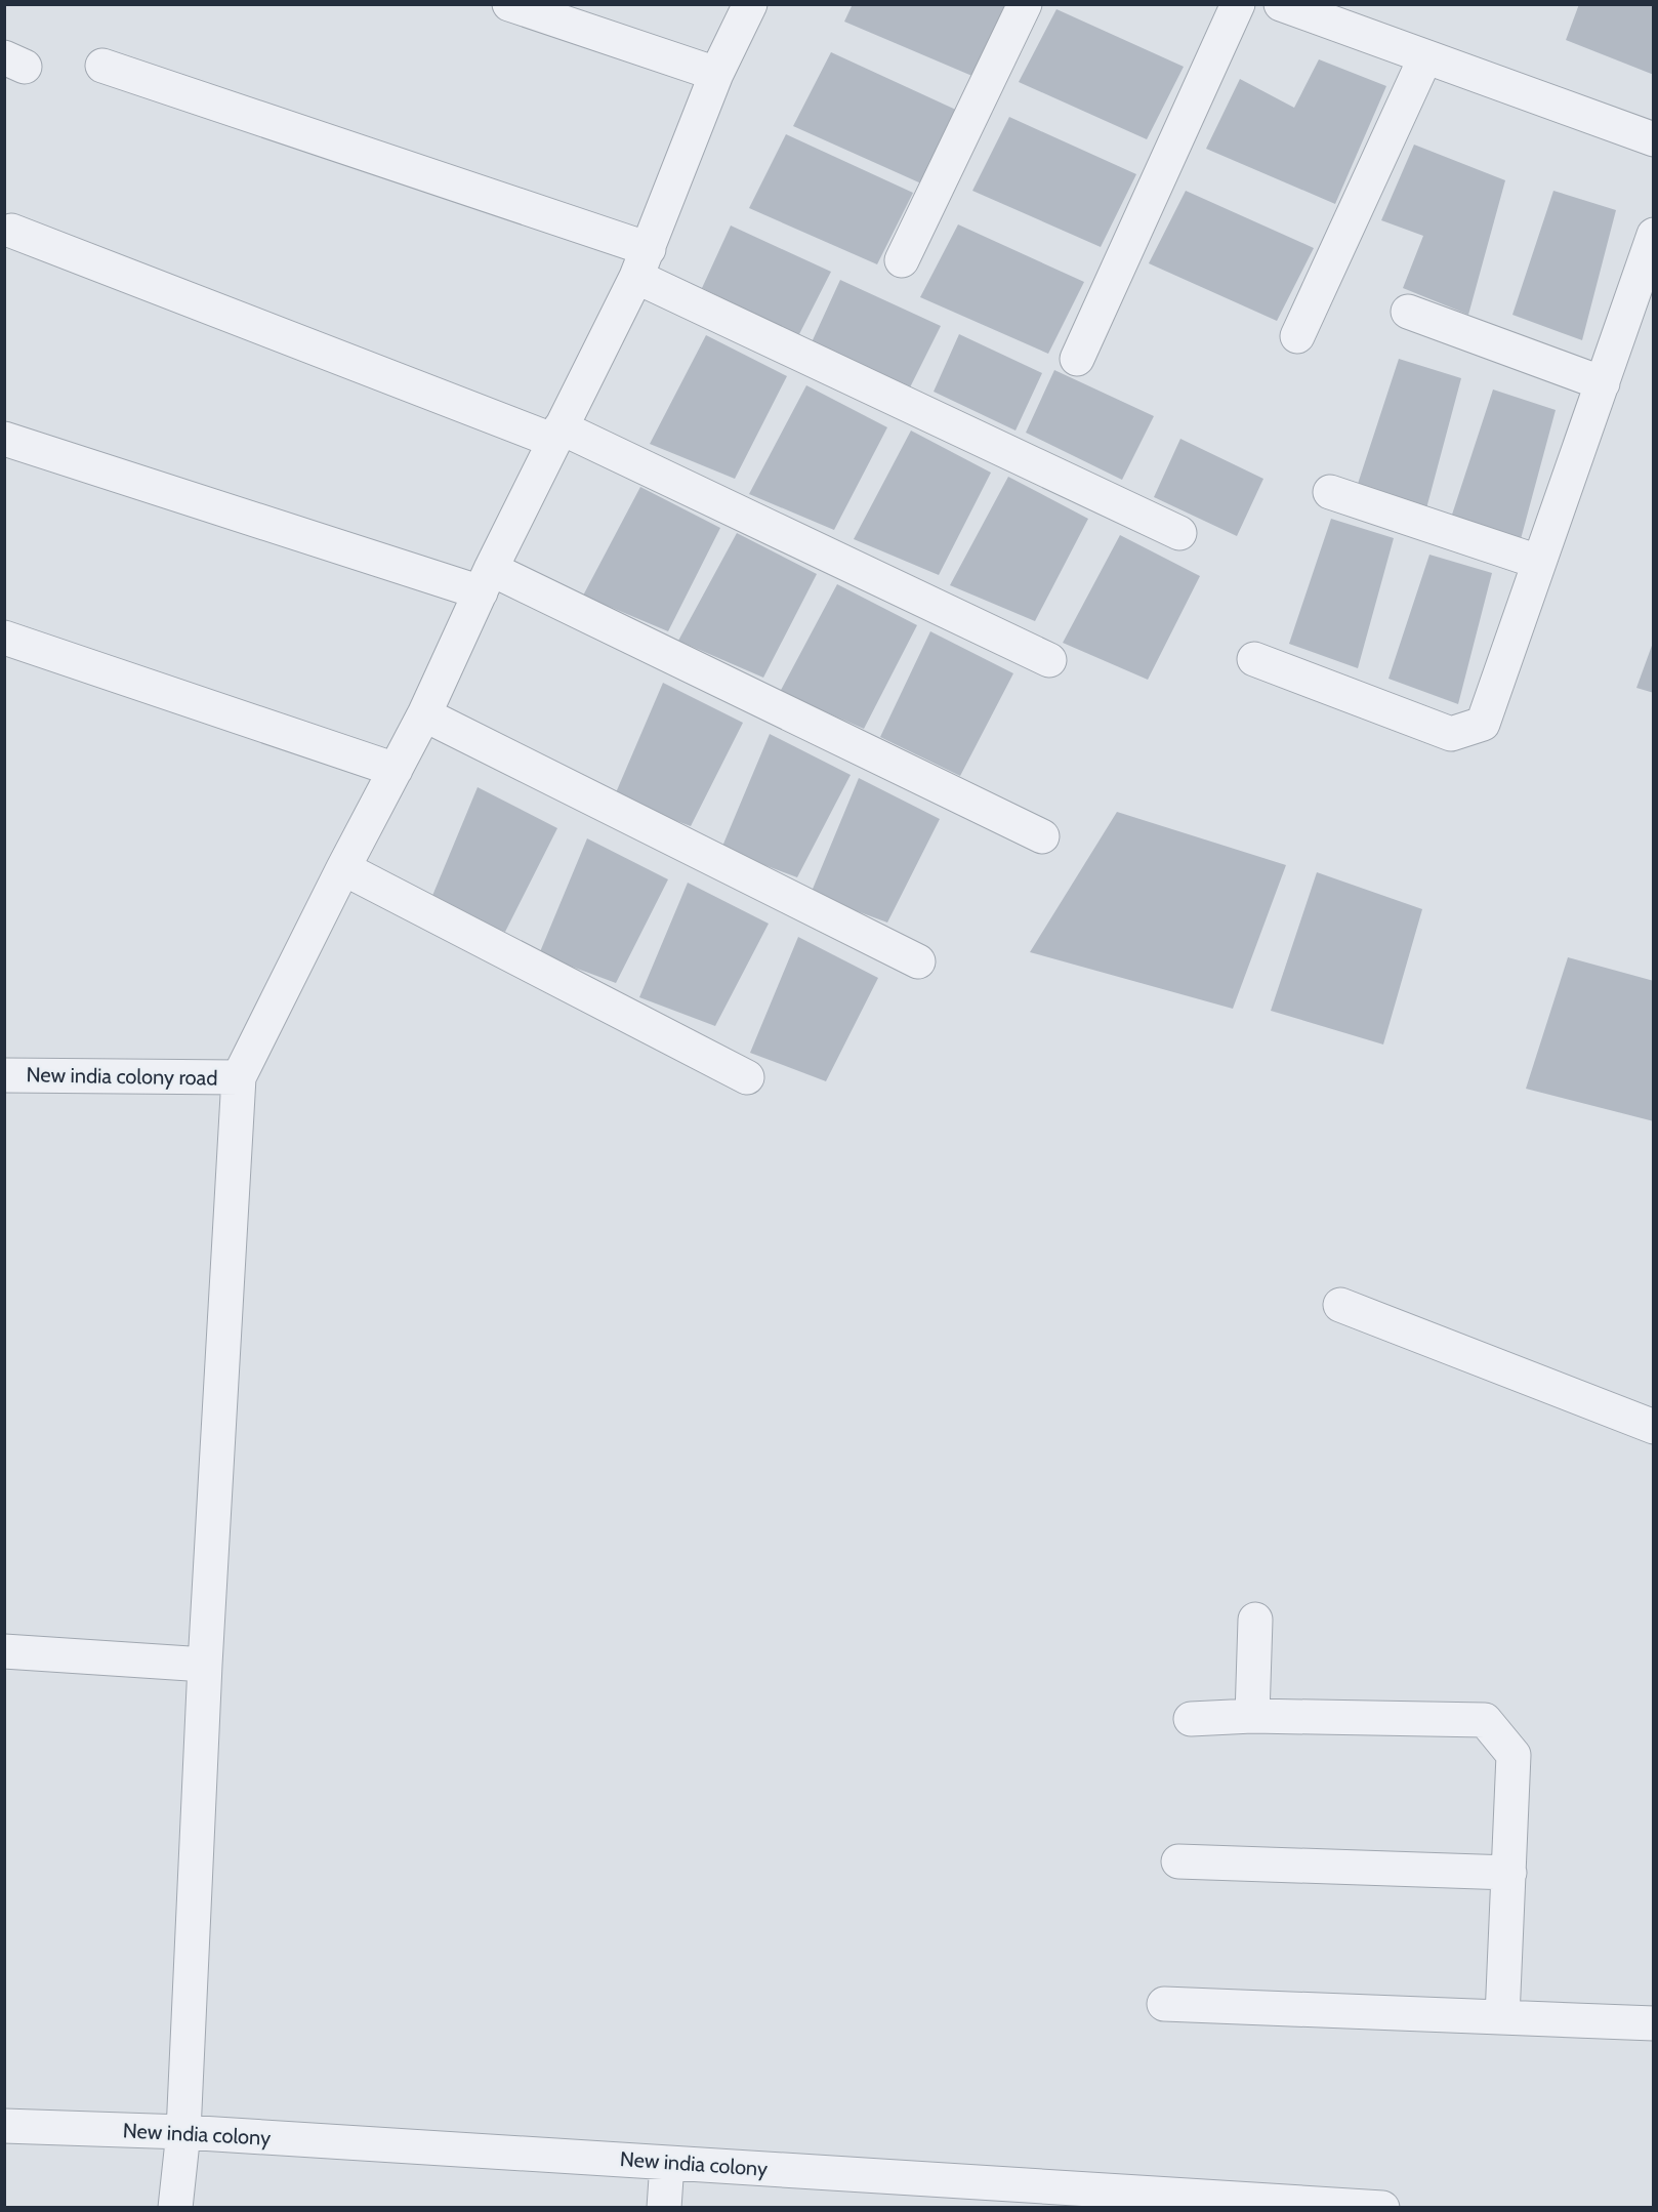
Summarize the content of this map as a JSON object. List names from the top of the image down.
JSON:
{
  "streets": {
    "street": ["New india colony road", "New india colony"]
  }
}
